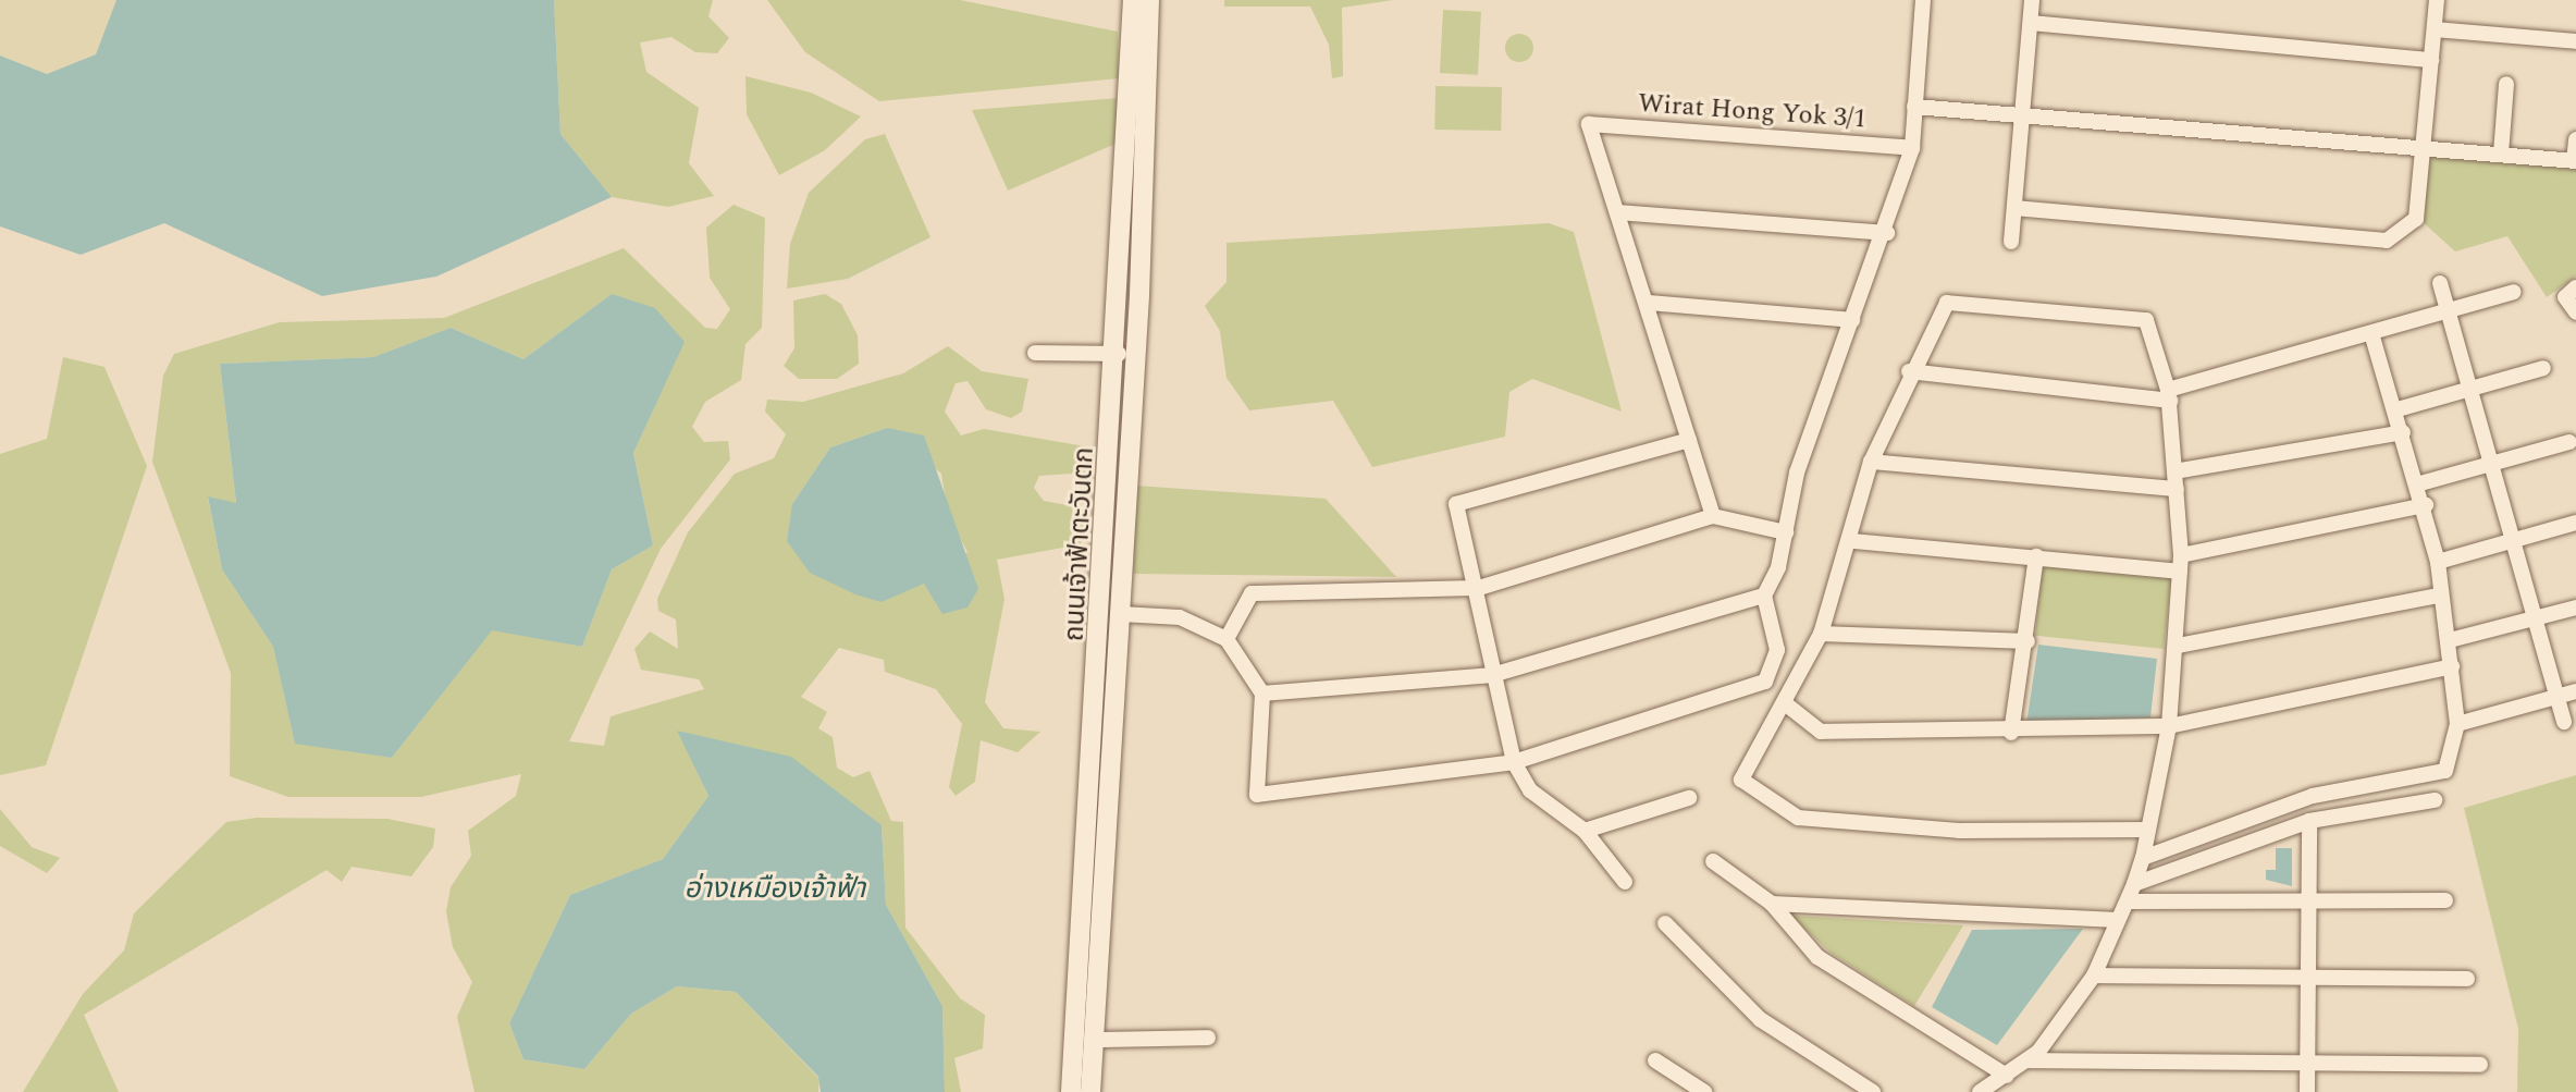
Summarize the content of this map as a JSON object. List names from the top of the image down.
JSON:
{
  "streets": {
    "main road": ["ถนนเจ้าฟ้าตะวันตก"],
    "street": ["Wirat Hong Yok 3/1"]
  },
  "water": ["อ่างเหมืองเจ้าฟ้า"]
}
